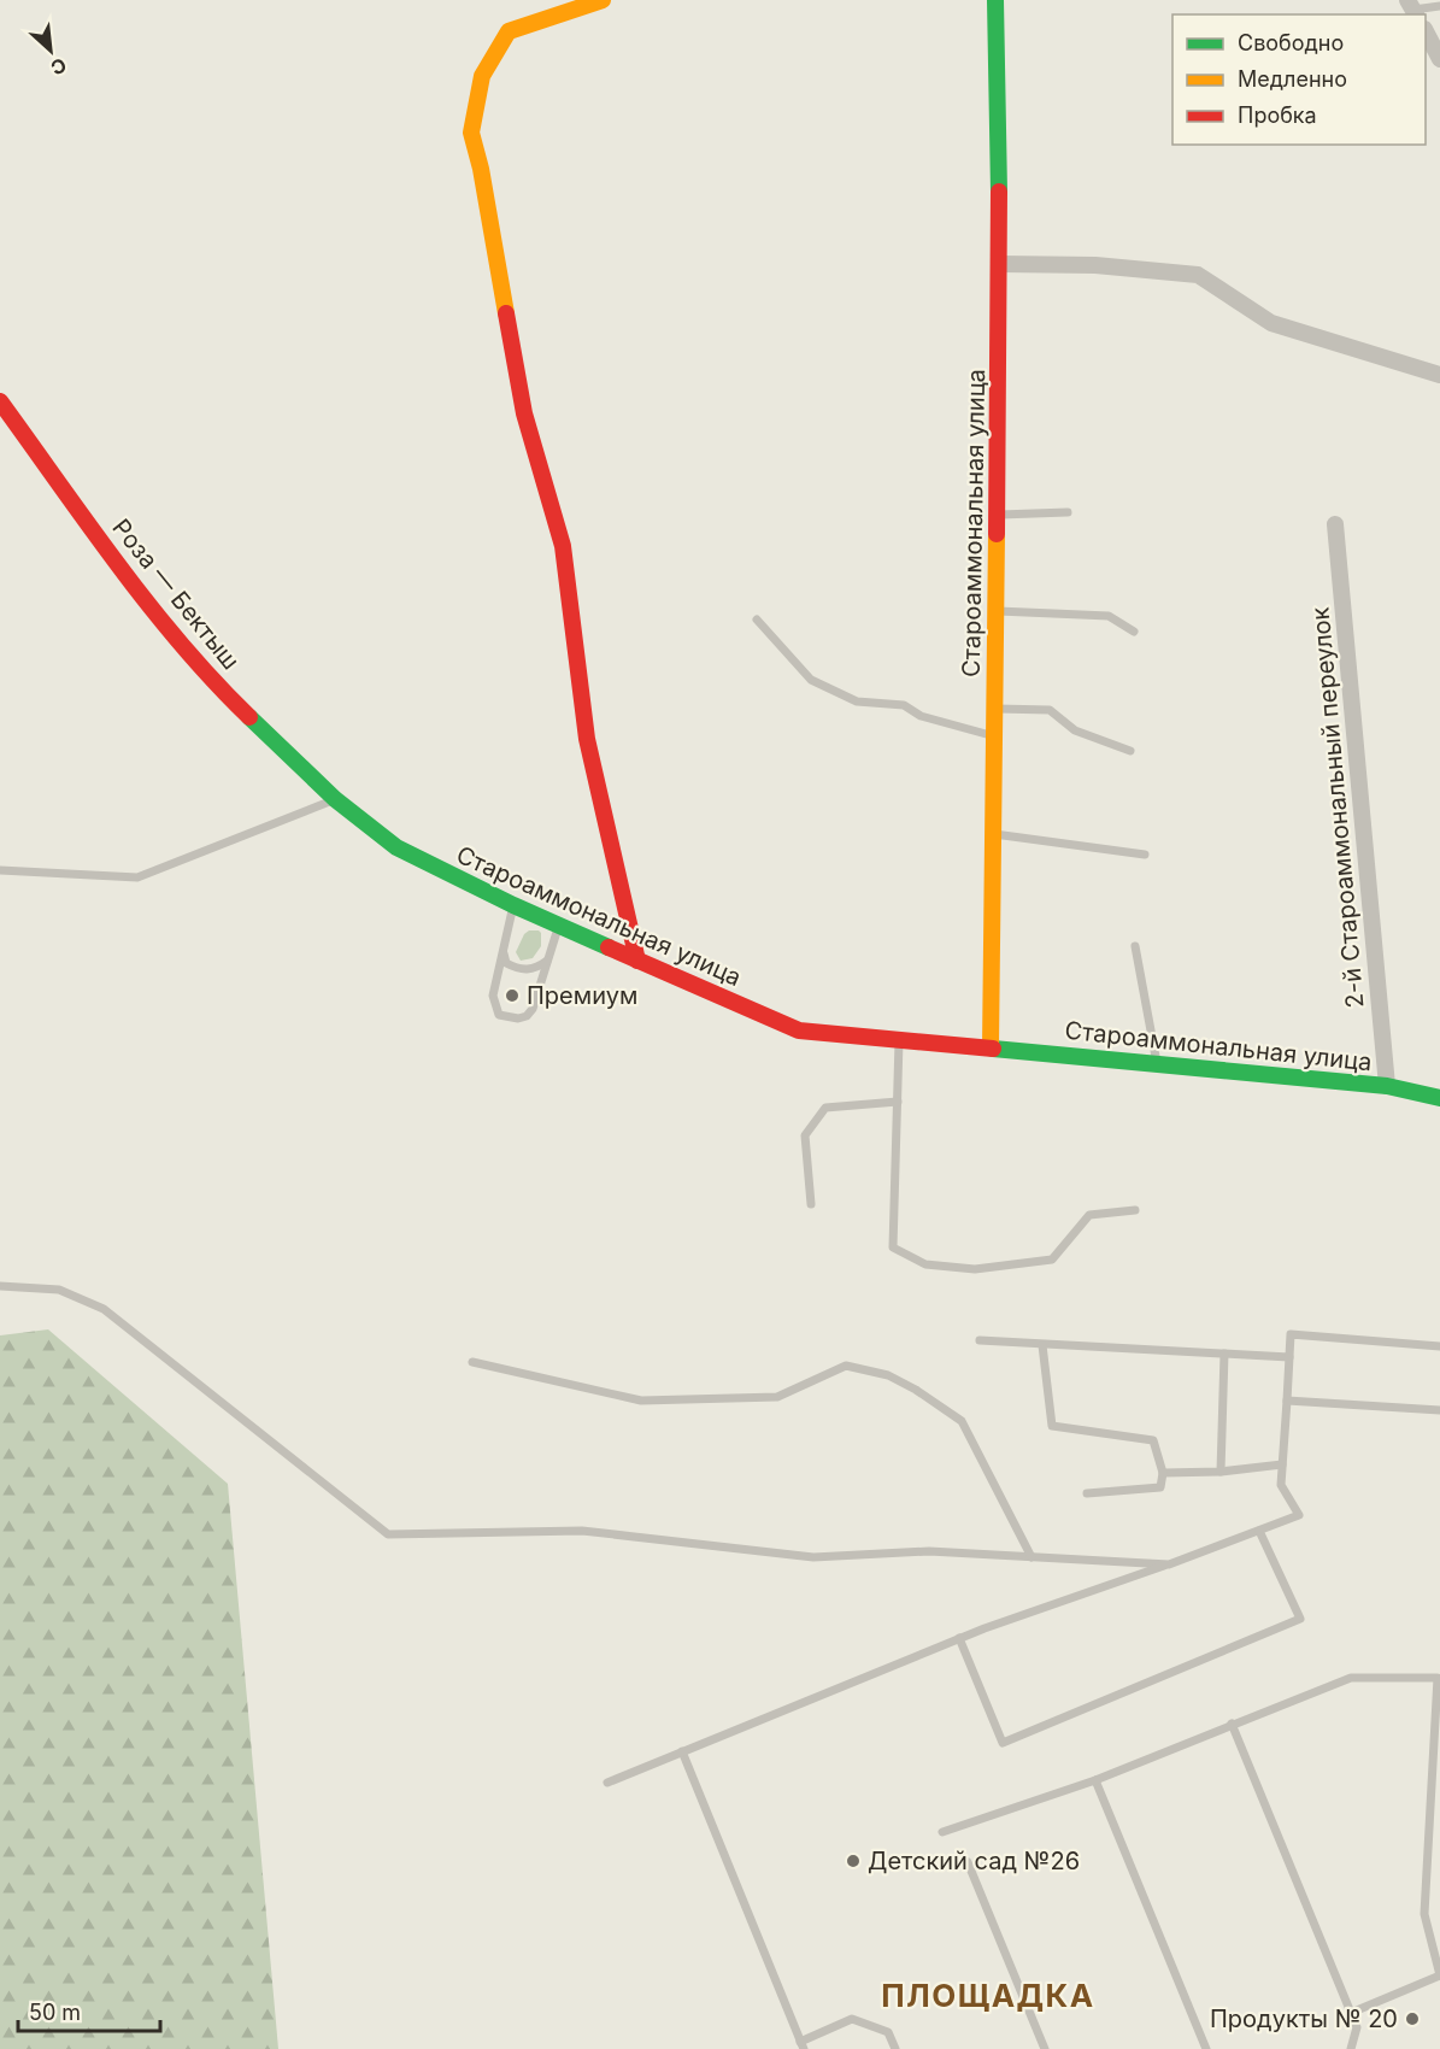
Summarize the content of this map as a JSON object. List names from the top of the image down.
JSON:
{
  "streets": {
    "street": ["Староаммональная улица", "Роза — Бектыш", "2-й Староаммональный переулок"]
  },
  "crossings": [
    ["Староаммональная улица", "Роза — Бектыш"],
    ["Староаммональная улица", "2-й Староаммональный переулок"]
  ],
  "districts": ["ПЛОЩАДКА"],
  "places": ["Премиум", "Детский сад №26", "Продукты № 20"],
  "legend": ["Свободно", "Медленно", "Пробка"],
  "scale_bar": "50 m",
  "north": "bottom right"
}
